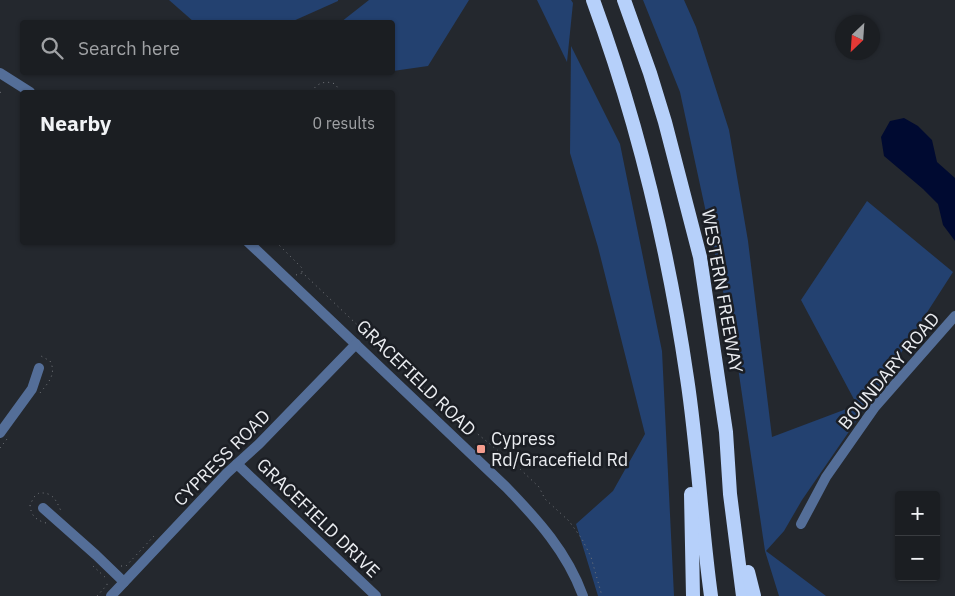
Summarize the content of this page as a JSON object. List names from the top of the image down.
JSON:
{
  "streets": {
    "highway": ["WESTERN FREEWAY"],
    "street": [
      "BOUNDARY ROAD",
      "GRACEFIELD ROAD",
      "CYPRESS ROAD",
      "GRACEFIELD DRIVE"
    ]
  },
  "crossings": [
    ["GRACEFIELD ROAD", "CYPRESS ROAD"],
    ["CYPRESS ROAD", "GRACEFIELD DRIVE"]
  ],
  "places": {
    "transit": ["Cypress Rd/Gracefield Rd"]
  },
  "north": "bottom left",
  "page": {
    "search": "Search here",
    "heading": ["Nearby", "0 results"],
    "map_buttons": ["+", "−"]
  }
}
